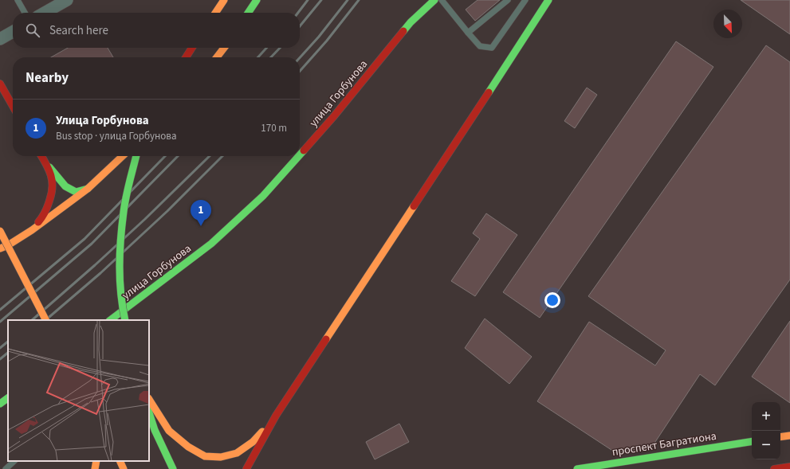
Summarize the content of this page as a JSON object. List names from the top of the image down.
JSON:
{
  "streets": {
    "street": ["улица Горбунова", "проспект Багратиона"]
  },
  "north": "bottom right",
  "page": {
    "search": "Search here",
    "heading": "Nearby",
    "list": [
      {
        "mark": "1",
        "name": "Улица Горбунова",
        "note": "Bus stop · улица Горбунова",
        "value": "170 m"
      }
    ],
    "pins": "1",
    "map_buttons": ["+", "−"]
  }
}
